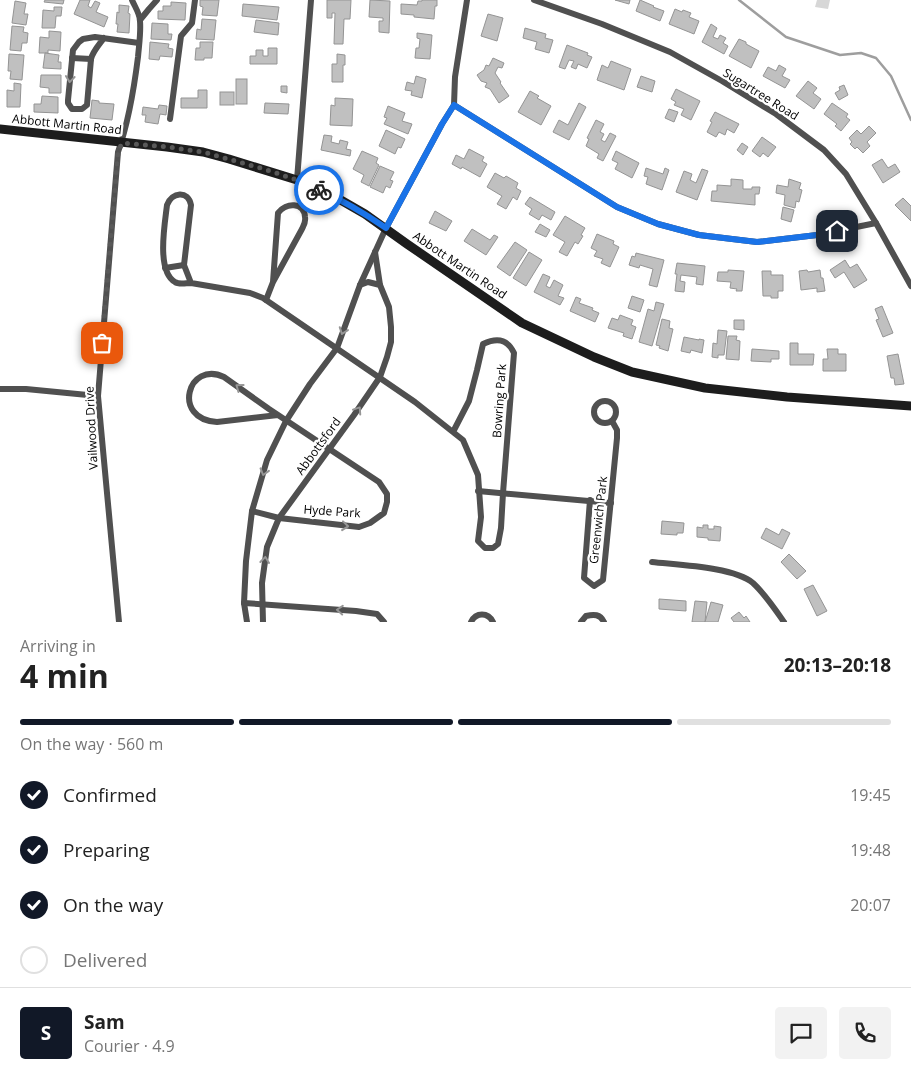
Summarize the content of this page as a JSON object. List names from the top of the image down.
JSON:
{
  "streets": {
    "main road": ["Abbott Martin Road"],
    "street": [
      "Sugartree Road",
      "Bowring Park",
      "Vailwood Drive",
      "Abbottsford",
      "Hyde Park",
      "Greenwich Park"
    ]
  },
  "crossings": [
    ["Abbott Martin Road", "Vailwood Drive"],
    ["Bowring Park", "Abbottsford"],
    ["Abbottsford", "Hyde Park"]
  ],
  "page": {
    "heading": ["4 min", "Arriving in", "20:13–20:18"],
    "panel": ["Sam", "Courier · 4.9"],
    "bar": "On the way · 560 m",
    "list": [
      ["Confirmed", "19:45"],
      ["Preparing", "19:48"],
      ["On the way", "20:07"],
      "Delivered"
    ],
    "round": "S"
  }
}
